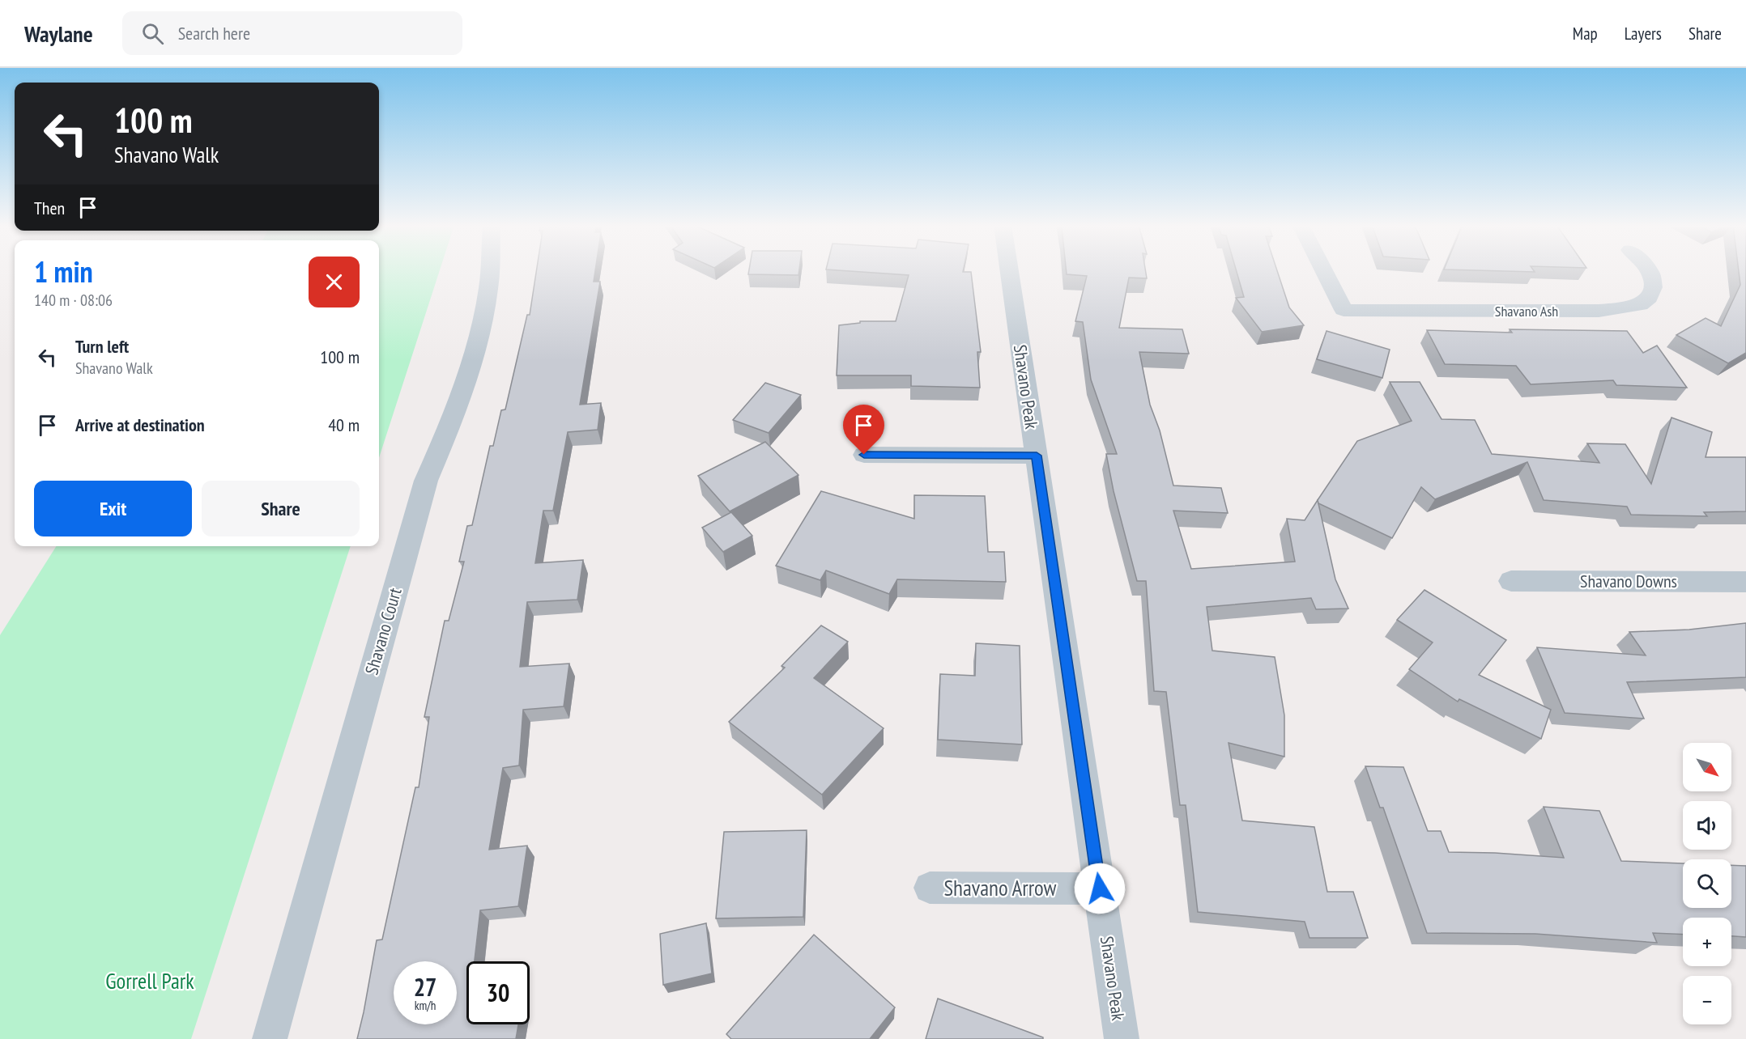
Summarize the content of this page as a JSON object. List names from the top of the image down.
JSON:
{
  "streets": {
    "street": [
      "Shavano Ash",
      "Shavano Peak",
      "Shavano Downs",
      "Shavano Court",
      "Shavano Arrow"
    ]
  },
  "crossings": [
    ["Shavano Peak", "Shavano Arrow"]
  ],
  "parks": ["Gorrell Park"],
  "north": "bottom right",
  "page": {
    "header": "Waylane",
    "search": "Search here",
    "nav": ["Map", "Layers", "Share"],
    "turn": ["100 m", "Shavano Walk"],
    "then": "Then",
    "heading": ["1 min", "140 m · 08:06"],
    "list": [
      {
        "name": "Turn left",
        "note": "Shavano Walk",
        "value": "100 m"
      },
      {
        "name": "Arrive at destination",
        "value": "40 m"
      }
    ],
    "buttons": ["Exit", "Share"],
    "map_buttons": ["+", "−"],
    "speed": "27 km/h",
    "limit": "30"
  }
}
